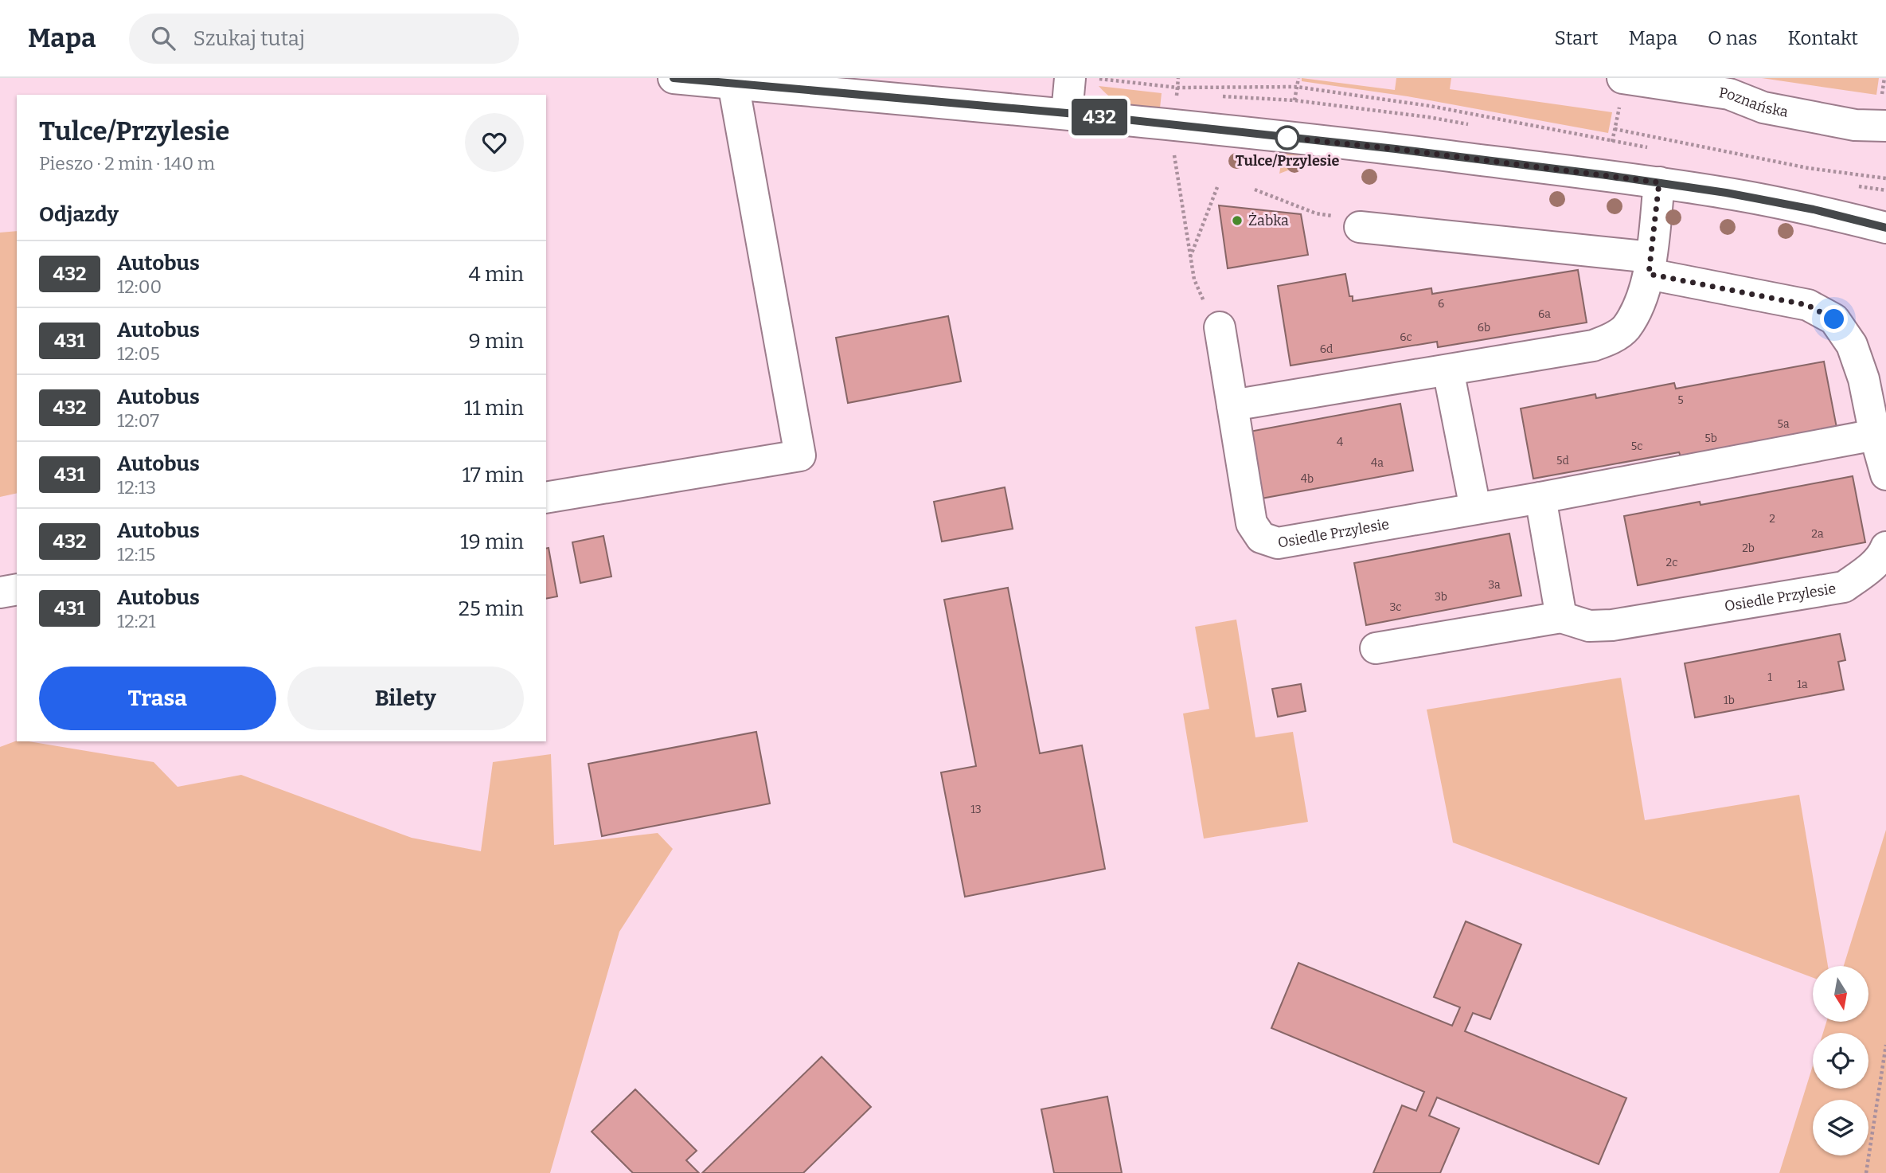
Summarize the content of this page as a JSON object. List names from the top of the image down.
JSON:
{
  "streets": {
    "street": ["Poznańska", "Osiedle Przylesie"]
  },
  "places": ["Tulce/Przylesie", "Żabka"],
  "lines": ["bus line 432"],
  "house_numbers": [
    "6",
    "6a",
    "6b",
    "6c",
    "6d",
    "5",
    "5a",
    "5b",
    "4",
    "5c",
    "5d",
    "4a",
    "4b",
    "2",
    "2a",
    "2b",
    "2c",
    "3a",
    "3b",
    "3c",
    "1",
    "1a",
    "1b",
    "13"
  ],
  "north": "bottom",
  "page": {
    "header": "Mapa",
    "search": "Szukaj tutaj",
    "nav": [
      "Start",
      "Mapa",
      "O nas",
      "Kontakt"
    ],
    "on_map": "432",
    "heading": [
      ["Tulce/Przylesie", "Pieszo · 2 min · 140 m"],
      "Odjazdy"
    ],
    "list": [
      {
        "mark": "432",
        "name": "Autobus",
        "note": "12:00",
        "value": "4 min"
      },
      {
        "mark": "431",
        "name": "Autobus",
        "note": "12:05",
        "value": "9 min"
      },
      {
        "mark": "432",
        "name": "Autobus",
        "note": "12:07",
        "value": "11 min"
      },
      {
        "mark": "431",
        "name": "Autobus",
        "note": "12:13",
        "value": "17 min"
      },
      {
        "mark": "432",
        "name": "Autobus",
        "note": "12:15",
        "value": "19 min"
      },
      {
        "mark": "431",
        "name": "Autobus",
        "note": "12:21",
        "value": "25 min"
      }
    ],
    "buttons": ["Trasa", "Bilety"]
  }
}
